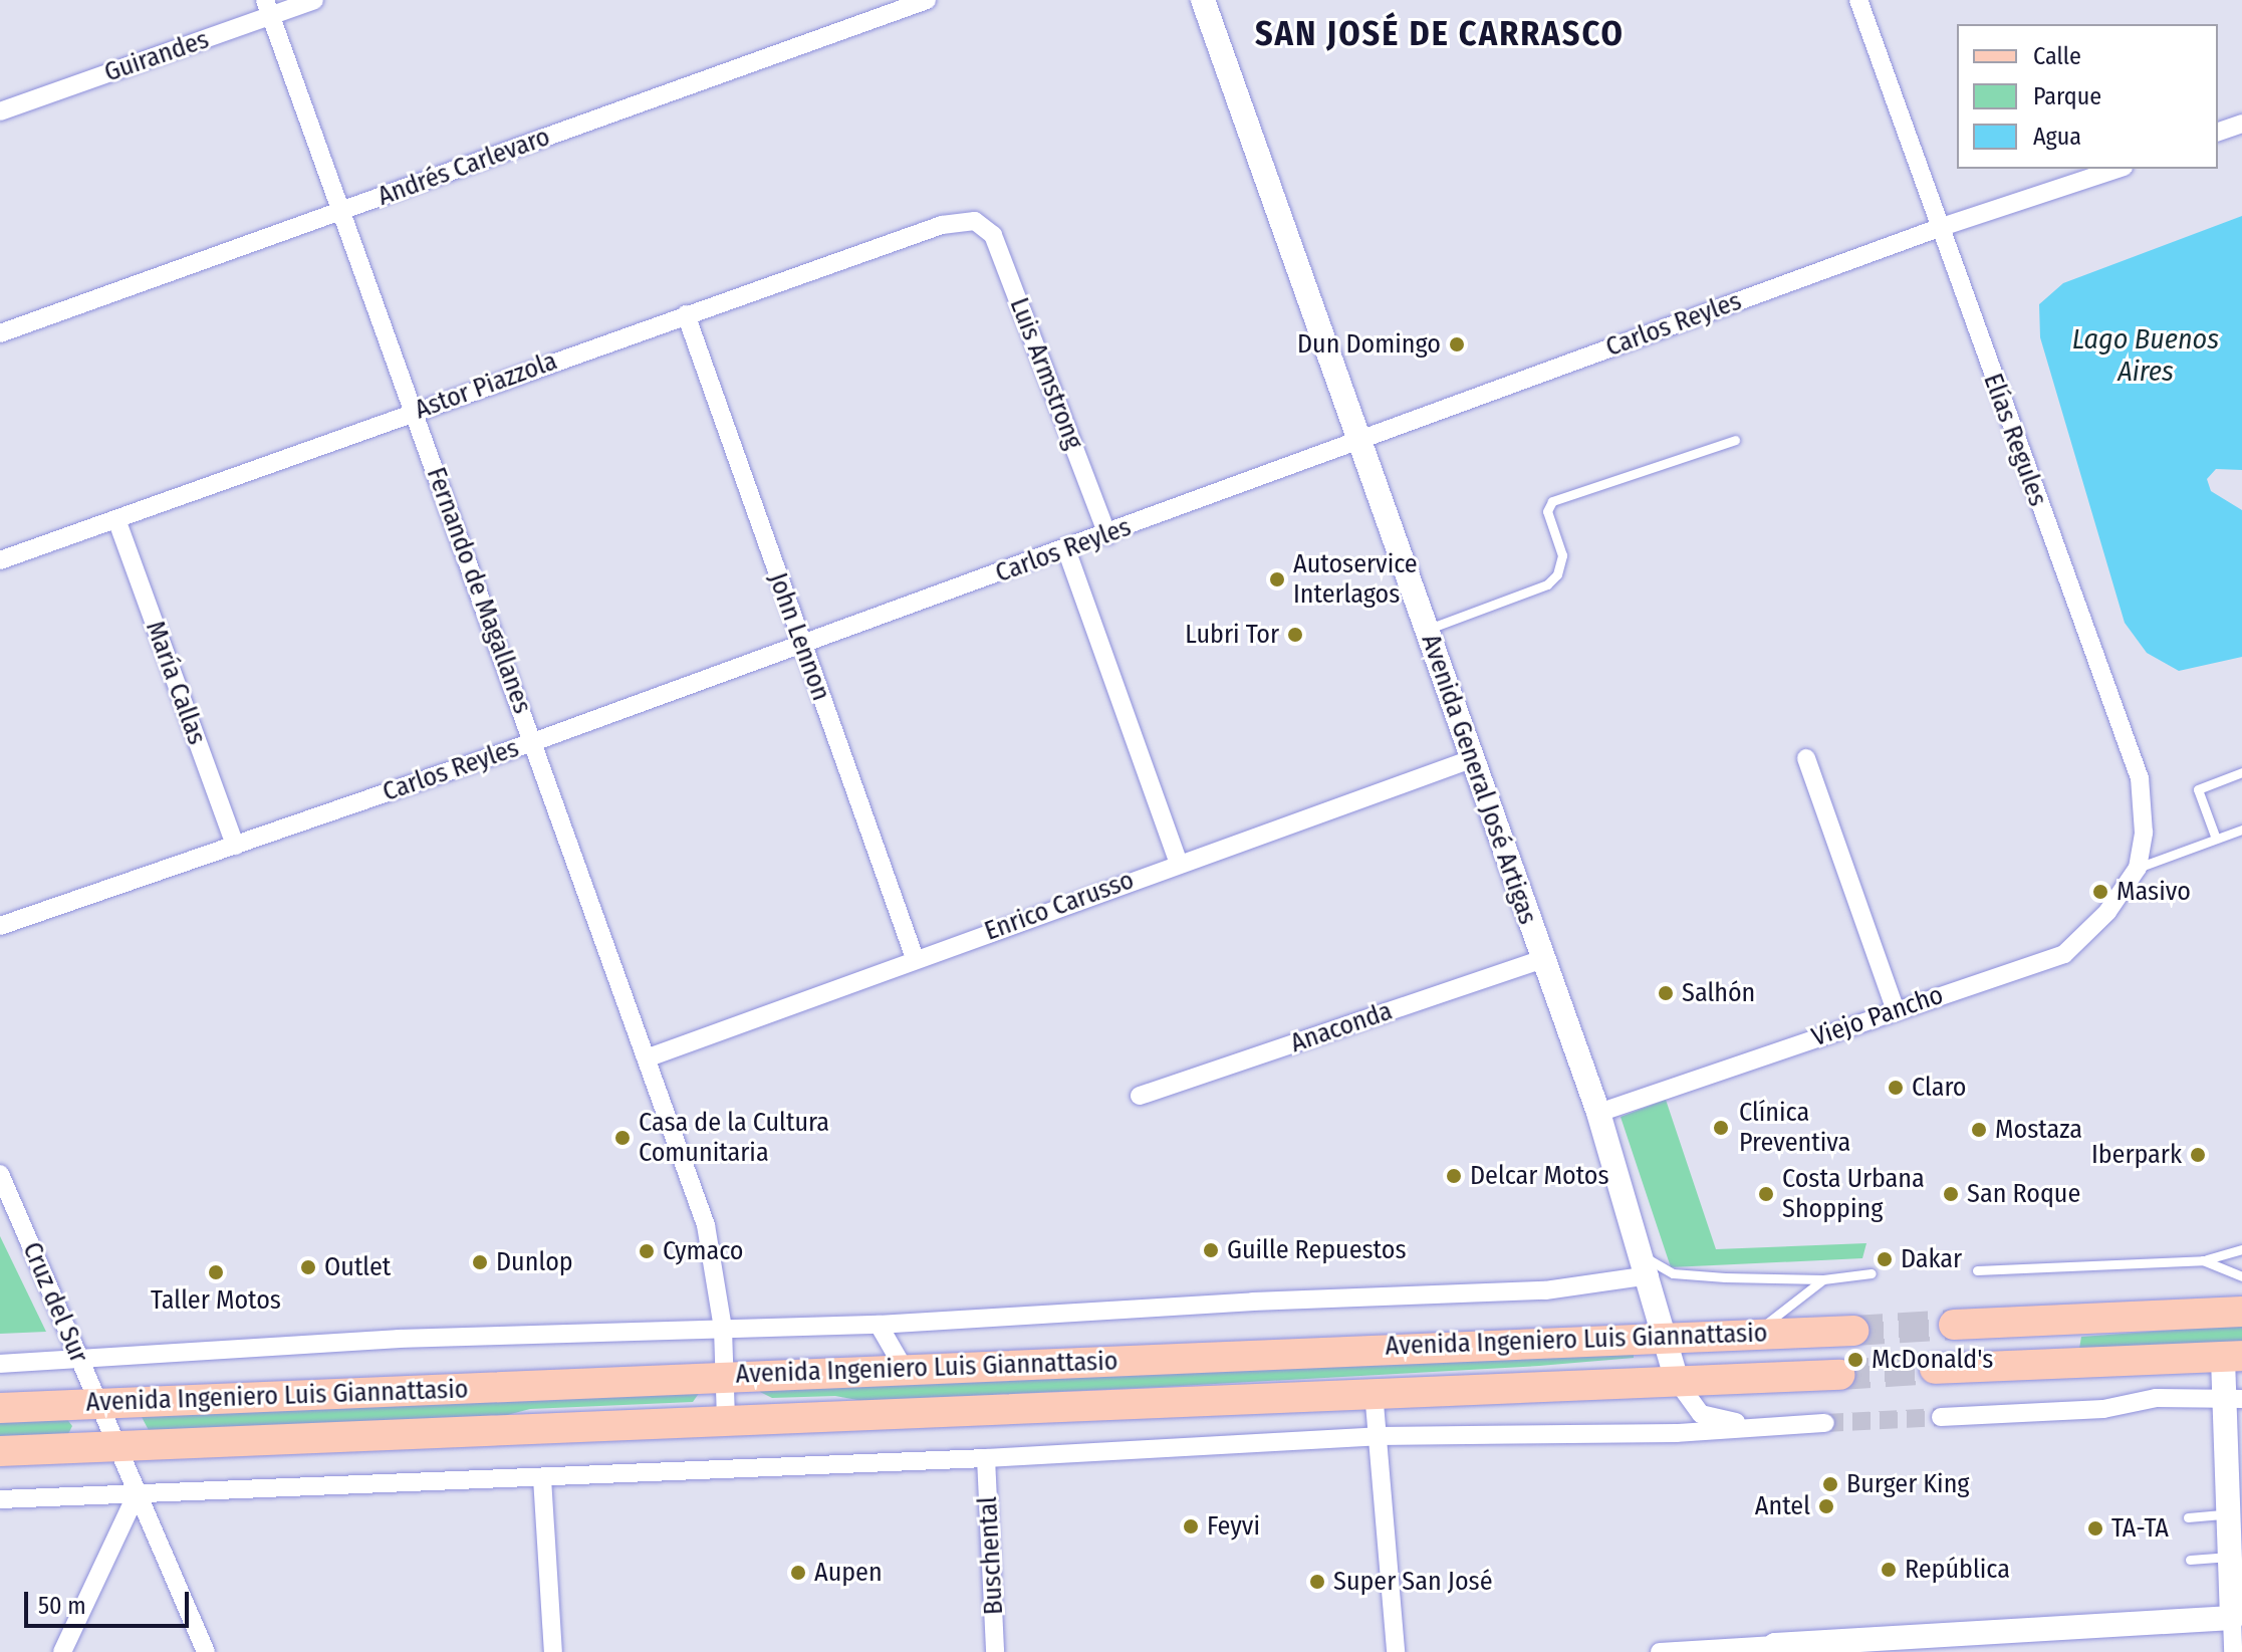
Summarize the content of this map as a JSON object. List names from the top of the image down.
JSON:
{
  "streets": {
    "main road": ["Avenida Ingeniero Luis Giannattasio"],
    "street": [
      "Guirandes",
      "Andrés Carlevaro",
      "Carlos Reyles",
      "Luis Armstrong",
      "Astor Piazzola",
      "Elías Regules",
      "Fernando de Magallanes",
      "John Lennon",
      "María Callas",
      "Avenida General José Artigas",
      "Enrico Carusso",
      "Viejo Pancho",
      "Anaconda",
      "Cruz del Sur",
      "Buschental"
    ]
  },
  "crossings": [
    ["Guirandes", "Fernando de Magallanes"],
    ["Andrés Carlevaro", "Fernando de Magallanes"],
    ["Carlos Reyles", "Luis Armstrong"],
    ["Carlos Reyles", "Elías Regules"],
    ["Carlos Reyles", "Fernando de Magallanes"],
    ["Carlos Reyles", "John Lennon"],
    ["Carlos Reyles", "María Callas"],
    ["Carlos Reyles", "Avenida General José Artigas"],
    ["Luis Armstrong", "Astor Piazzola"],
    ["Astor Piazzola", "Fernando de Magallanes"],
    ["Astor Piazzola", "John Lennon"],
    ["Astor Piazzola", "María Callas"],
    ["Elías Regules", "Viejo Pancho"],
    ["Fernando de Magallanes", "Enrico Carusso"],
    ["Fernando de Magallanes", "Avenida Ingeniero Luis Giannattasio"],
    ["John Lennon", "Enrico Carusso"],
    ["Avenida General José Artigas", "Enrico Carusso"],
    ["Avenida General José Artigas", "Viejo Pancho"],
    ["Avenida General José Artigas", "Anaconda"],
    ["Avenida General José Artigas", "Avenida Ingeniero Luis Giannattasio"],
    ["Cruz del Sur", "Avenida Ingeniero Luis Giannattasio"]
  ],
  "districts": ["SAN JOSÉ DE CARRASCO"],
  "water": ["Lago Buenos Aires"],
  "places": [
    "Dun Domingo",
    "Autoservice Interlagos",
    "Lubri Tor",
    "Masivo",
    "Salhón",
    "Claro",
    "Clínica Preventiva",
    "Mostaza",
    "Casa de la Cultura Comunitaria",
    "Iberpark",
    "Delcar Motos",
    "Costa Urbana Shopping",
    "San Roque",
    "Guille Repuestos",
    "Cymaco",
    "Dakar",
    "Dunlop",
    "Outlet",
    "Taller Motos",
    "McDonald's",
    "Burger King",
    "Antel",
    "Feyvi",
    "TA-TA",
    "República",
    "Aupen",
    "Super San José"
  ],
  "legend": ["Calle", "Parque", "Agua"],
  "scale_bar": "50 m"
}
